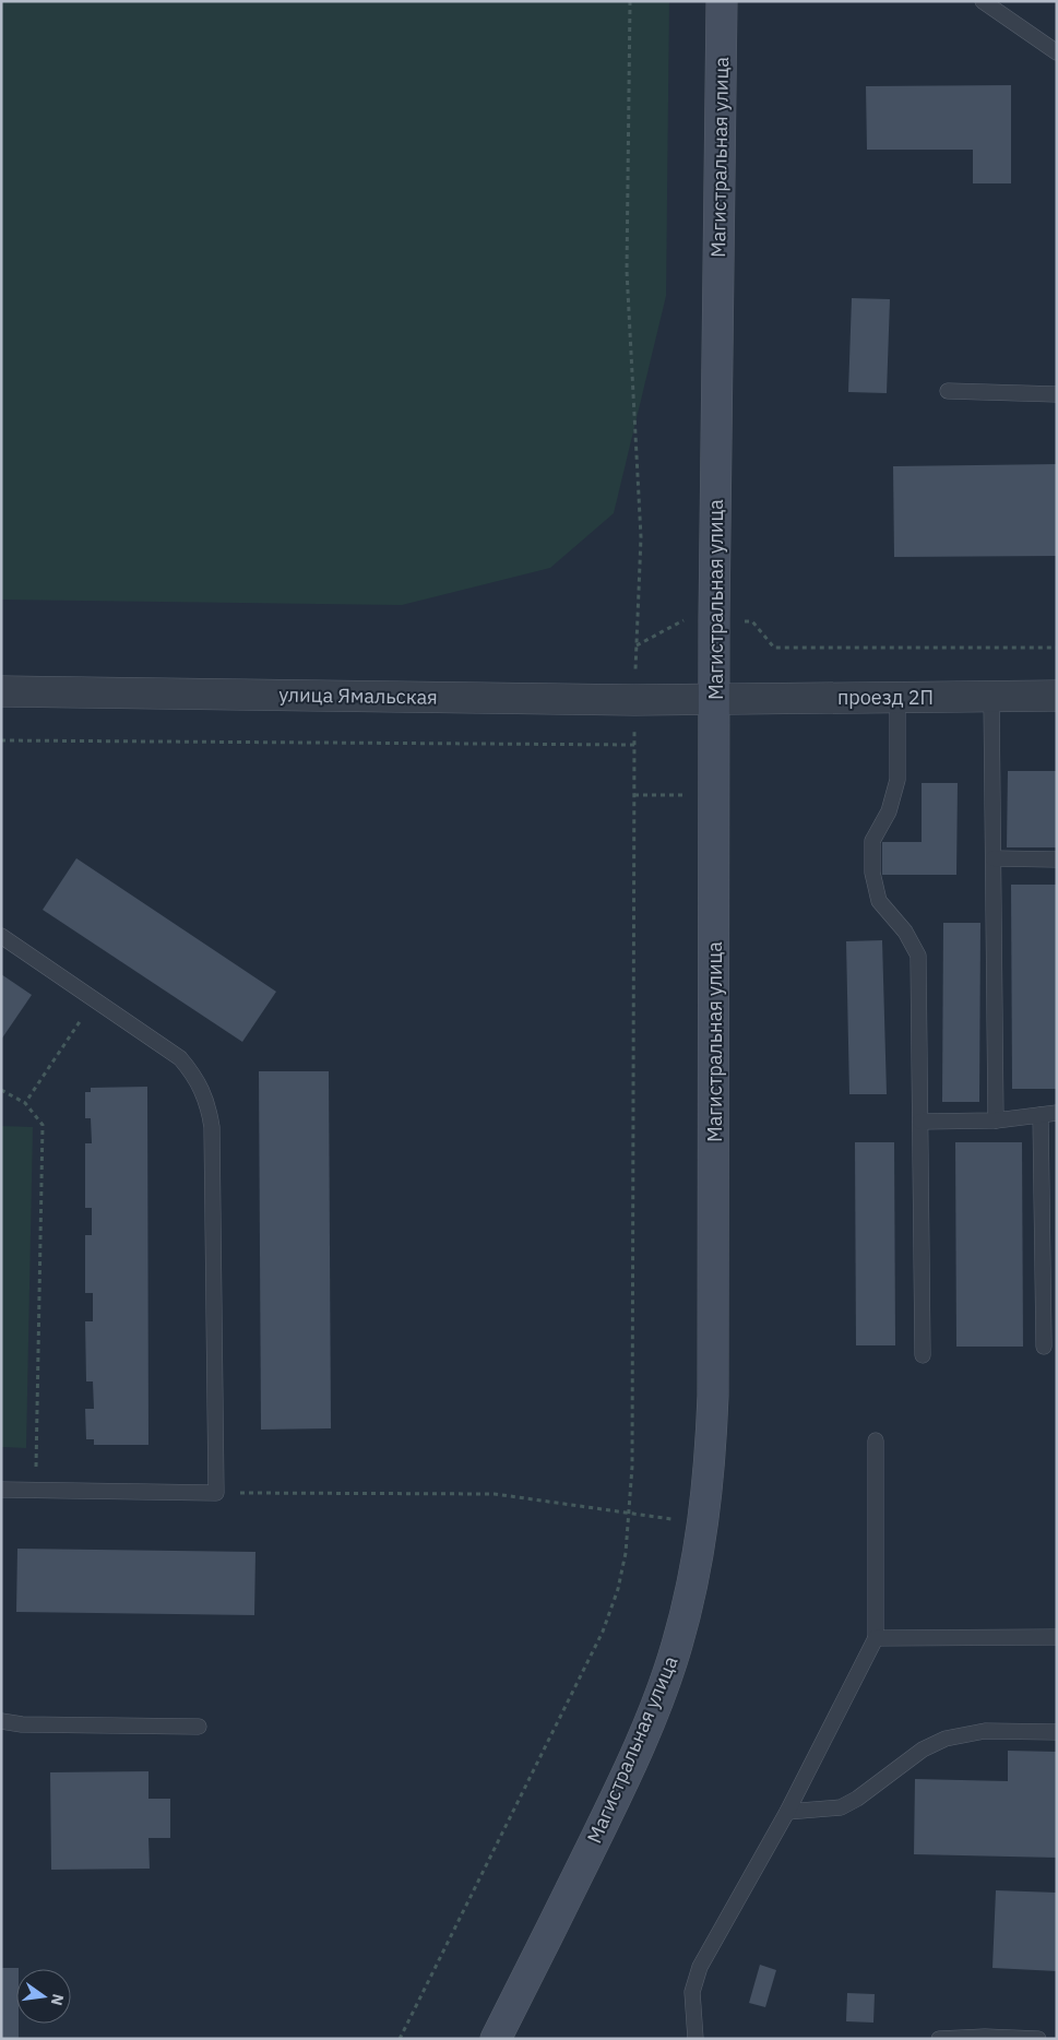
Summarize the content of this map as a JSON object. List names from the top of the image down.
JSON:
{
  "streets": {
    "main road": ["Магистральная улица"],
    "street": ["улица Ямальская", "проезд 2П"]
  },
  "crossings": [
    ["Магистральная улица", "улица Ямальская"],
    ["Магистральная улица", "проезд 2П"],
    ["улица Ямальская", "проезд 2П"]
  ],
  "north": "right"
}
